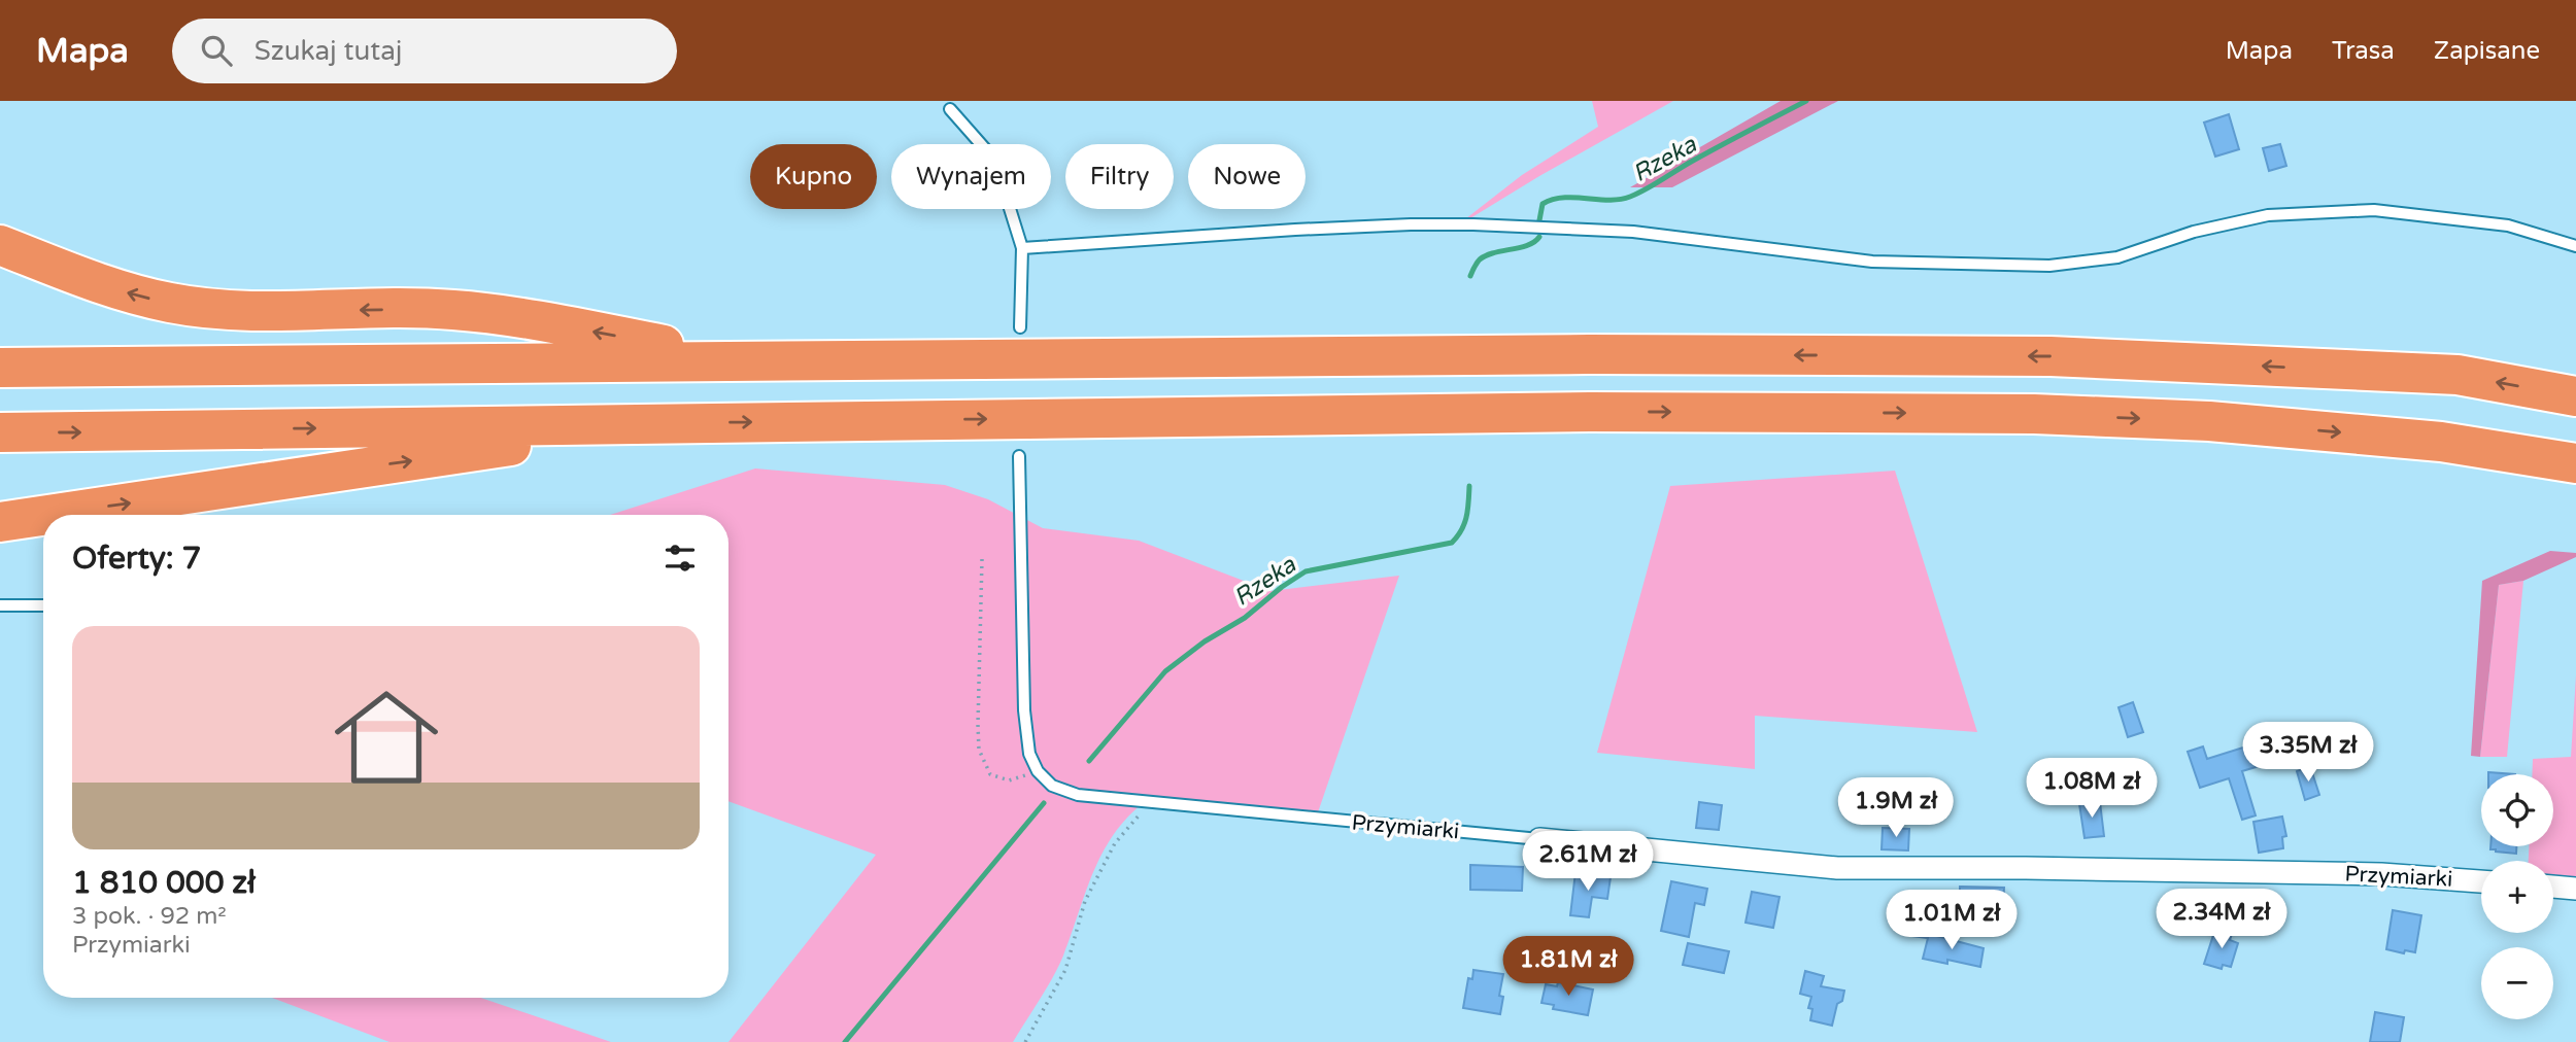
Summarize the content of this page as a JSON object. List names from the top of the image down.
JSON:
{
  "streets": {
    "street": ["Przymiarki"]
  },
  "water": ["Rzeka"],
  "page": {
    "header": "Mapa",
    "search": "Szukaj tutaj",
    "nav": ["Mapa", "Trasa", "Zapisane"],
    "chip": [
      "Kupno",
      "Wynajem",
      "Filtry",
      "Nowe"
    ],
    "heading": "Oferty: 7",
    "list": [
      {
        "name": "1 810 000 zł",
        "note": "3 pok. · 92 m² · Przymiarki"
      }
    ],
    "price": [
      "3.35M zł",
      "1.08M zł",
      "1.9M zł",
      "2.61M zł",
      "2.34M zł",
      "1.01M zł",
      "1.81M zł"
    ],
    "map_buttons": ["+", "−"]
  }
}
